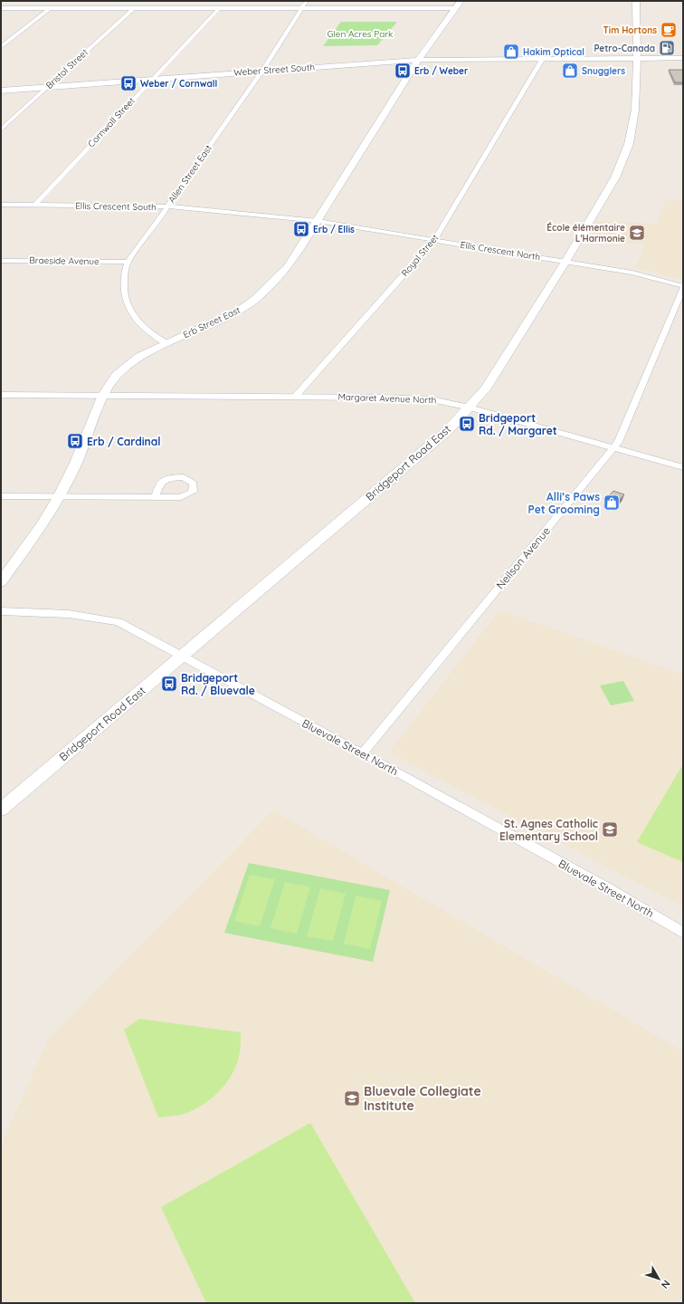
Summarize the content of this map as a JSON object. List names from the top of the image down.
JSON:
{
  "streets": {
    "main road": ["Weber Street South", "Erb Street East", "Bridgeport Road East"],
    "street": [
      "Bristol Street",
      "Cornwall Street",
      "Allen Street East",
      "Ellis Crescent South",
      "Ellis Crescent North",
      "Royal Street",
      "Braeside Avenue",
      "Margaret Avenue North",
      "Neilson Avenue",
      "Bluevale Street North"
    ]
  },
  "crossings": [
    ["Bristol Street", "Weber Street South"],
    ["Weber Street South", "Cornwall Street"],
    ["Weber Street South", "Allen Street East"],
    ["Weber Street South", "Royal Street"],
    ["Weber Street South", "Erb Street East"],
    ["Weber Street South", "Bridgeport Road East"],
    ["Cornwall Street", "Ellis Crescent South"],
    ["Allen Street East", "Ellis Crescent South"],
    ["Allen Street East", "Braeside Avenue"],
    ["Allen Street East", "Erb Street East"],
    ["Ellis Crescent South", "Ellis Crescent North"],
    ["Ellis Crescent South", "Erb Street East"],
    ["Ellis Crescent North", "Royal Street"],
    ["Ellis Crescent North", "Erb Street East"],
    ["Ellis Crescent North", "Bridgeport Road East"],
    ["Ellis Crescent North", "Neilson Avenue"],
    ["Royal Street", "Margaret Avenue North"],
    ["Erb Street East", "Margaret Avenue North"],
    ["Margaret Avenue North", "Bridgeport Road East"],
    ["Margaret Avenue North", "Neilson Avenue"],
    ["Bridgeport Road East", "Bluevale Street North"],
    ["Neilson Avenue", "Bluevale Street North"]
  ],
  "parks": ["Glen Acres Park"],
  "places": {
    "cafe": ["Tim Hortons"],
    "fuel station": ["Petro-Canada"],
    "shop": ["Hakim Optical", "Snugglers", "Alli’s Paws Pet Grooming"],
    "bus stop": [
      "Erb / Weber",
      "Weber / Cornwall",
      "Erb / Ellis",
      "Bridgeport Rd. / Margaret",
      "Erb / Cardinal",
      "Bridgeport Rd. / Bluevale"
    ],
    "school or university": ["École élémentaire L'Harmonie", "St. Agnes Catholic Elementary School", "Bluevale Collegiate Institute"]
  },
  "north": "bottom right"
}
